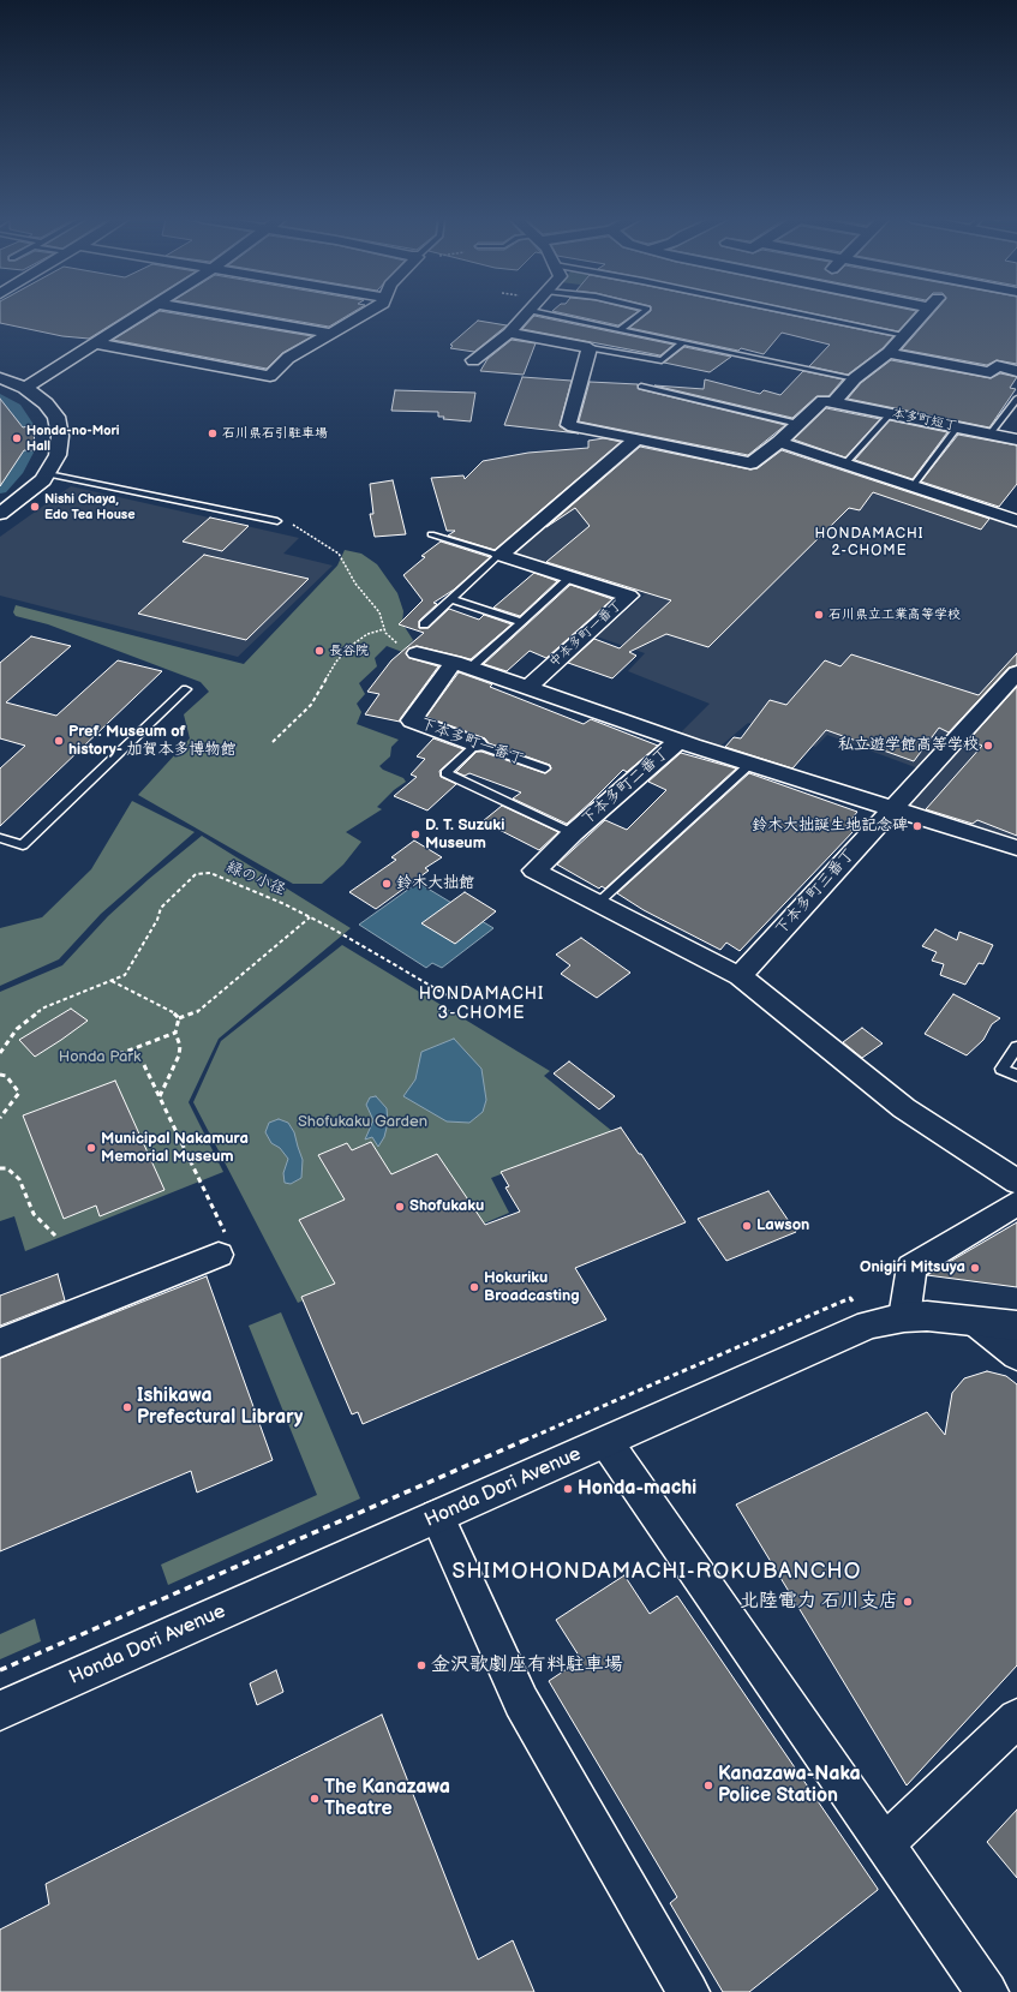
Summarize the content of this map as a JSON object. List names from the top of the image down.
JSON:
{
  "streets": {
    "street": [
      "本多町短丁",
      "中本多町一番丁",
      "下本多町一番丁",
      "下本多町二番丁",
      "下本多町三番丁",
      "Honda Dori Avenue"
    ],
    "path": ["緑の小径"]
  },
  "districts": ["HONDAMACHI 2-CHOME", "HONDAMACHI 3-CHOME", "SHIMOHONDAMACHI-ROKUBANCHO"],
  "parks": ["Honda Park", "Shofukaku Garden"],
  "places": [
    "石川県石引駐車場",
    "Honda-no-Mori Hall",
    "Nishi Chaya, Edo Tea House",
    "石川県立工業高等学校",
    "長谷院",
    "Pref. Museum of history- 加賀本多博物館",
    "私立遊学館高等学校",
    "鈴木大拙誕生地記念碑",
    "D. T. Suzuki Museum",
    "鈴木大拙館",
    "Municipal Nakamura Memorial Museum",
    "Shofukaku",
    "Lawson",
    "Onigiri Mitsuya",
    "Hokuriku Broadcasting",
    "Ishikawa Prefectural Library",
    "Honda-machi",
    "北陸電力 石川支店",
    "金沢歌劇座有料駐車場",
    "Kanazawa-Naka Police Station",
    "The Kanazawa Theatre"
  ]
}
